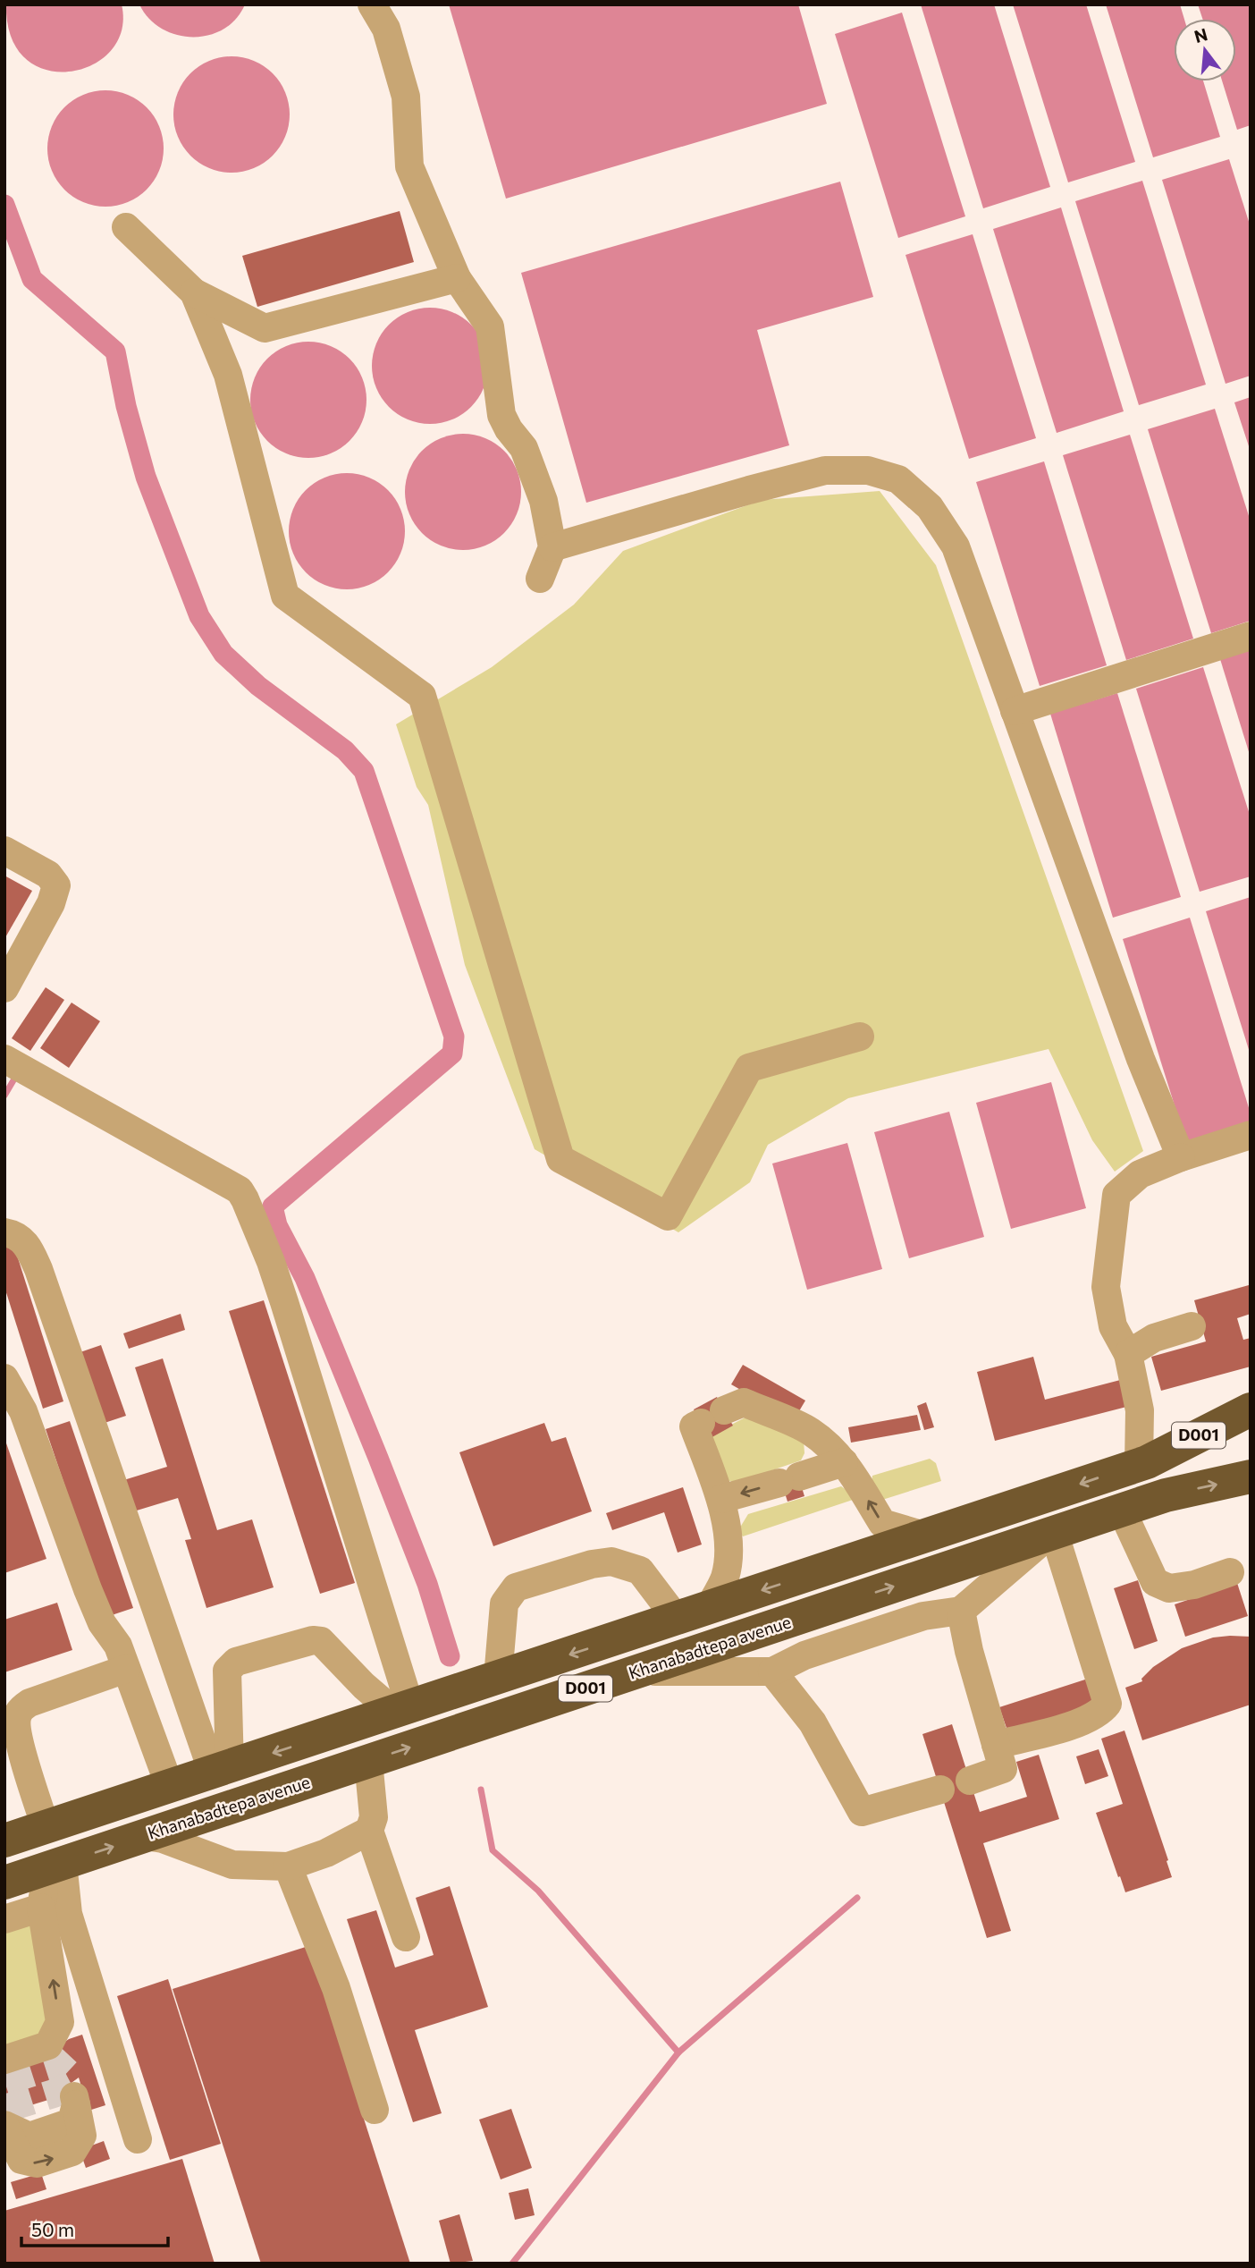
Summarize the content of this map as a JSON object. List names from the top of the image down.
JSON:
{
  "streets": {
    "highway": ["D001", "Khanabadtepa avenue"]
  },
  "scale_bar": "50 m",
  "north": "top"
}
